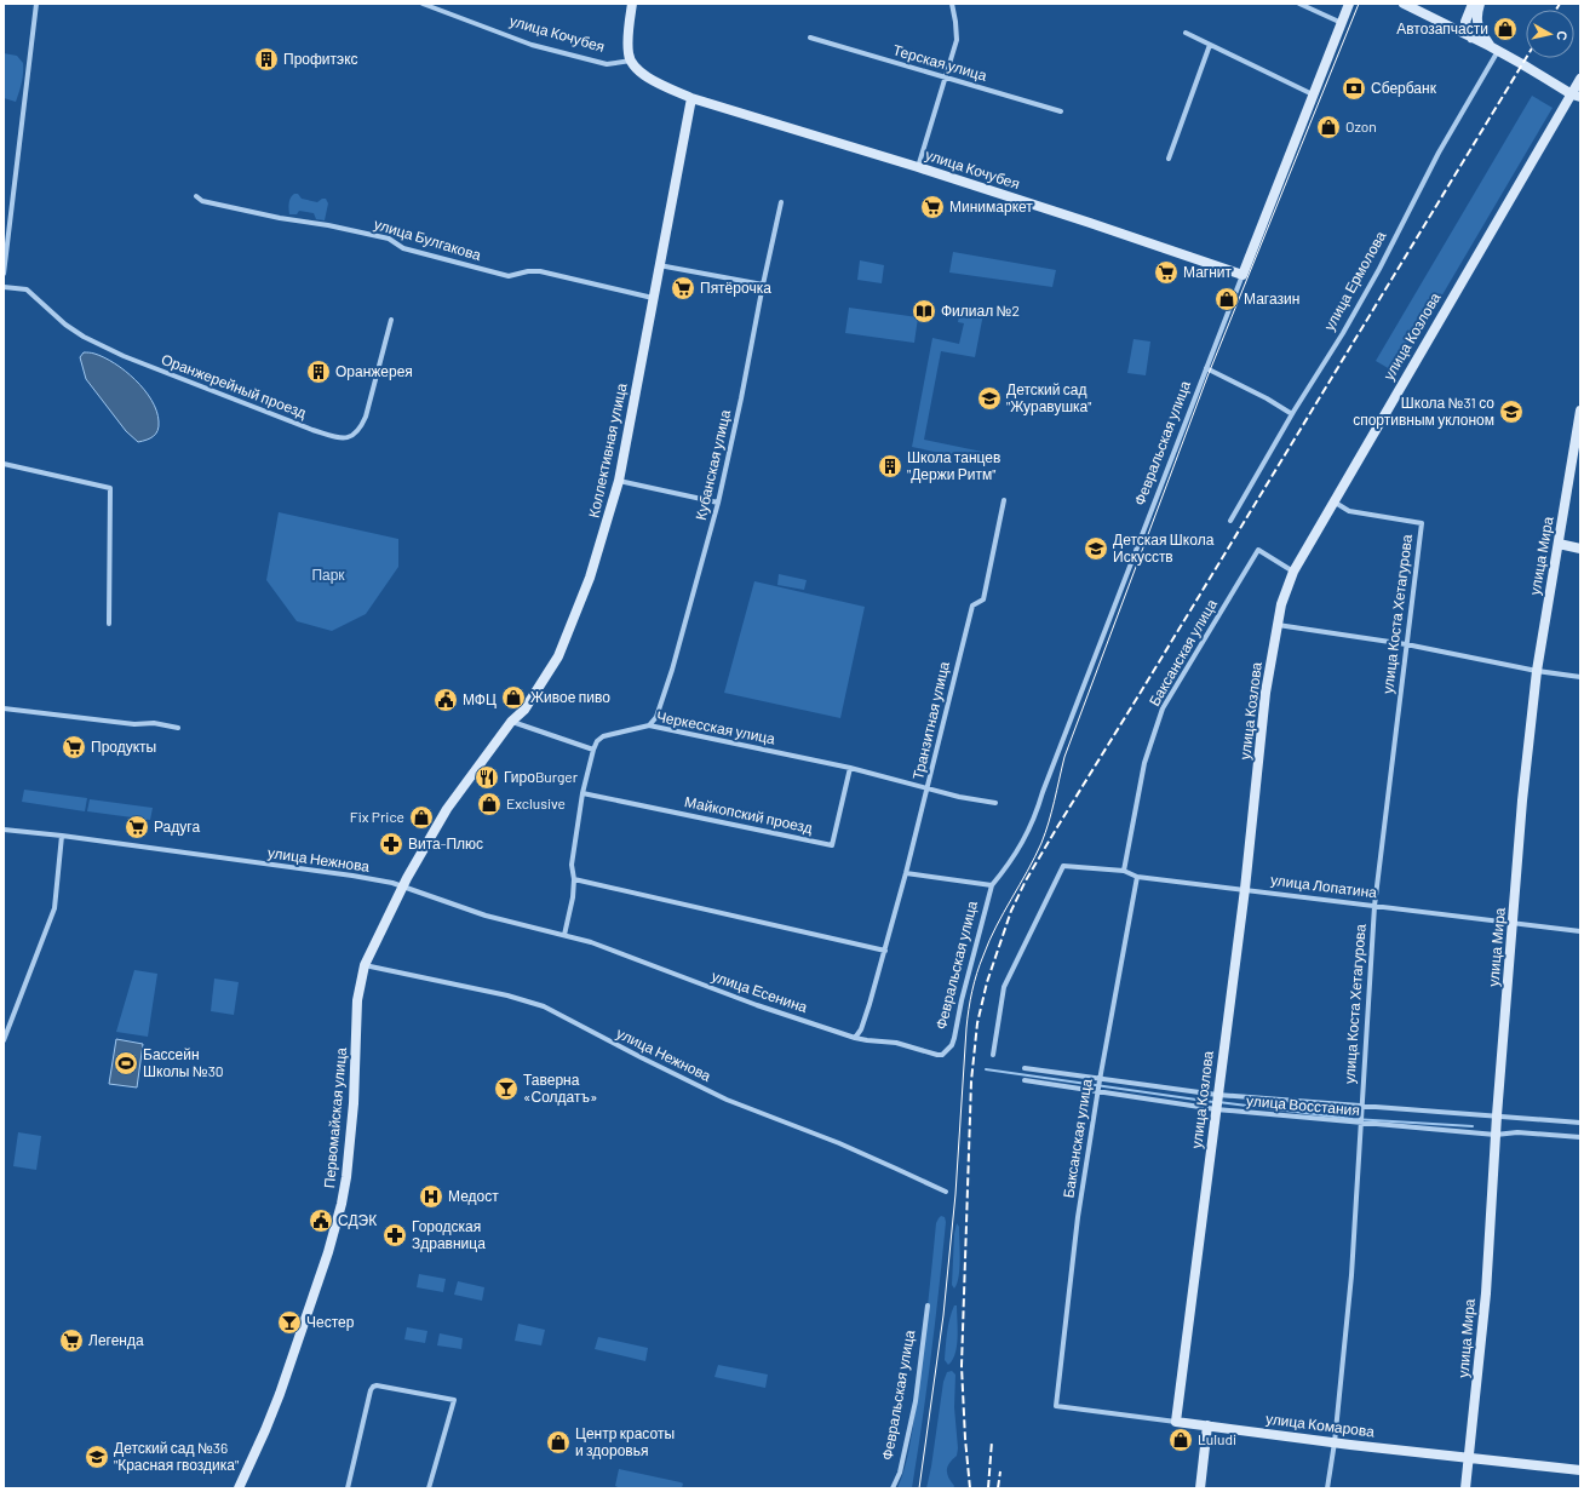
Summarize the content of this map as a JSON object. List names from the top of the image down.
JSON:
{
  "streets": {
    "street": [
      "улица Кочубея",
      "Терская улица",
      "улица Булгакова",
      "улица Ермолова",
      "улица Козлова",
      "Оранжерейный проезд",
      "Февральская улица",
      "Коллективная улица",
      "Кубанская улица",
      "улица Мира",
      "улица Коста Хетагурова",
      "Баксанская улица",
      "Транзитная улица",
      "Черкесская улица",
      "Майкопский проезд",
      "улица Нежнова",
      "улица Лопатина",
      "улица Есенина",
      "улица Восстания",
      "Первомайская улица",
      "улица Комарова"
    ]
  },
  "crossings": [
    ["улица Кочубея", "Февральская улица"],
    ["улица Кочубея", "Коллективная улица"],
    ["улица Булгакова", "Коллективная улица"],
    ["улица Козлова", "улица Коста Хетагурова"],
    ["улица Козлова", "Баксанская улица"],
    ["улица Козлова", "улица Лопатина"],
    ["улица Козлова", "улица Восстания"],
    ["улица Козлова", "улица Комарова"],
    ["Февральская улица", "Транзитная улица"],
    ["Февральская улица", "улица Есенина"],
    ["Коллективная улица", "улица Нежнова"],
    ["Коллективная улица", "Первомайская улица"],
    ["Кубанская улица", "Черкесская улица"],
    ["улица Мира", "улица Лопатина"],
    ["улица Мира", "улица Восстания"],
    ["улица Мира", "улица Комарова"],
    ["улица Коста Хетагурова", "улица Лопатина"],
    ["улица Коста Хетагурова", "улица Восстания"],
    ["улица Коста Хетагурова", "улица Комарова"],
    ["Баксанская улица", "улица Лопатина"],
    ["Баксанская улица", "улица Восстания"],
    ["Баксанская улица", "улица Комарова"],
    ["Транзитная улица", "Черкесская улица"],
    ["Транзитная улица", "улица Есенина"],
    ["Черкесская улица", "Майкопский проезд"],
    ["улица Нежнова", "улица Есенина"],
    ["улица Нежнова", "Первомайская улица"]
  ],
  "parks": ["Парк"],
  "places": {
    "shop": [
      "Автозапчасти",
      "Ozon",
      "Магазин",
      "Живое пиво",
      "Exclusive",
      "Fix Price",
      "Luludi",
      "Центр красоты и здоровья"
    ],
    "building": ["Профитэкс", "Оранжерея", "Школа танцев \"Держи Ритм\""],
    "bank": ["Сбербанк"],
    "supermarket": [
      "Минимаркет",
      "Магнит",
      "Пятёрочка",
      "Продукты",
      "Радуга",
      "Легенда"
    ],
    "library": ["Филиал №2"],
    "school or university": [
      "Детский сад \"Журавушка\"",
      "Школа №31 со спортивным уклоном",
      "Детская Школа Искусств",
      "Детский сад №36 \"Красная гвоздика\""
    ],
    "public building": ["МФЦ", "СДЭК"],
    "restaurant": ["ГироBurger"],
    "pharmacy": ["Вита-Плюс", "Городская Здравница"],
    "sports": ["Бассейн Школы №30"],
    "bar": ["Таверна «Солдатъ»", "Честер"],
    "hospital": ["Медост"]
  },
  "north": "right"
}
